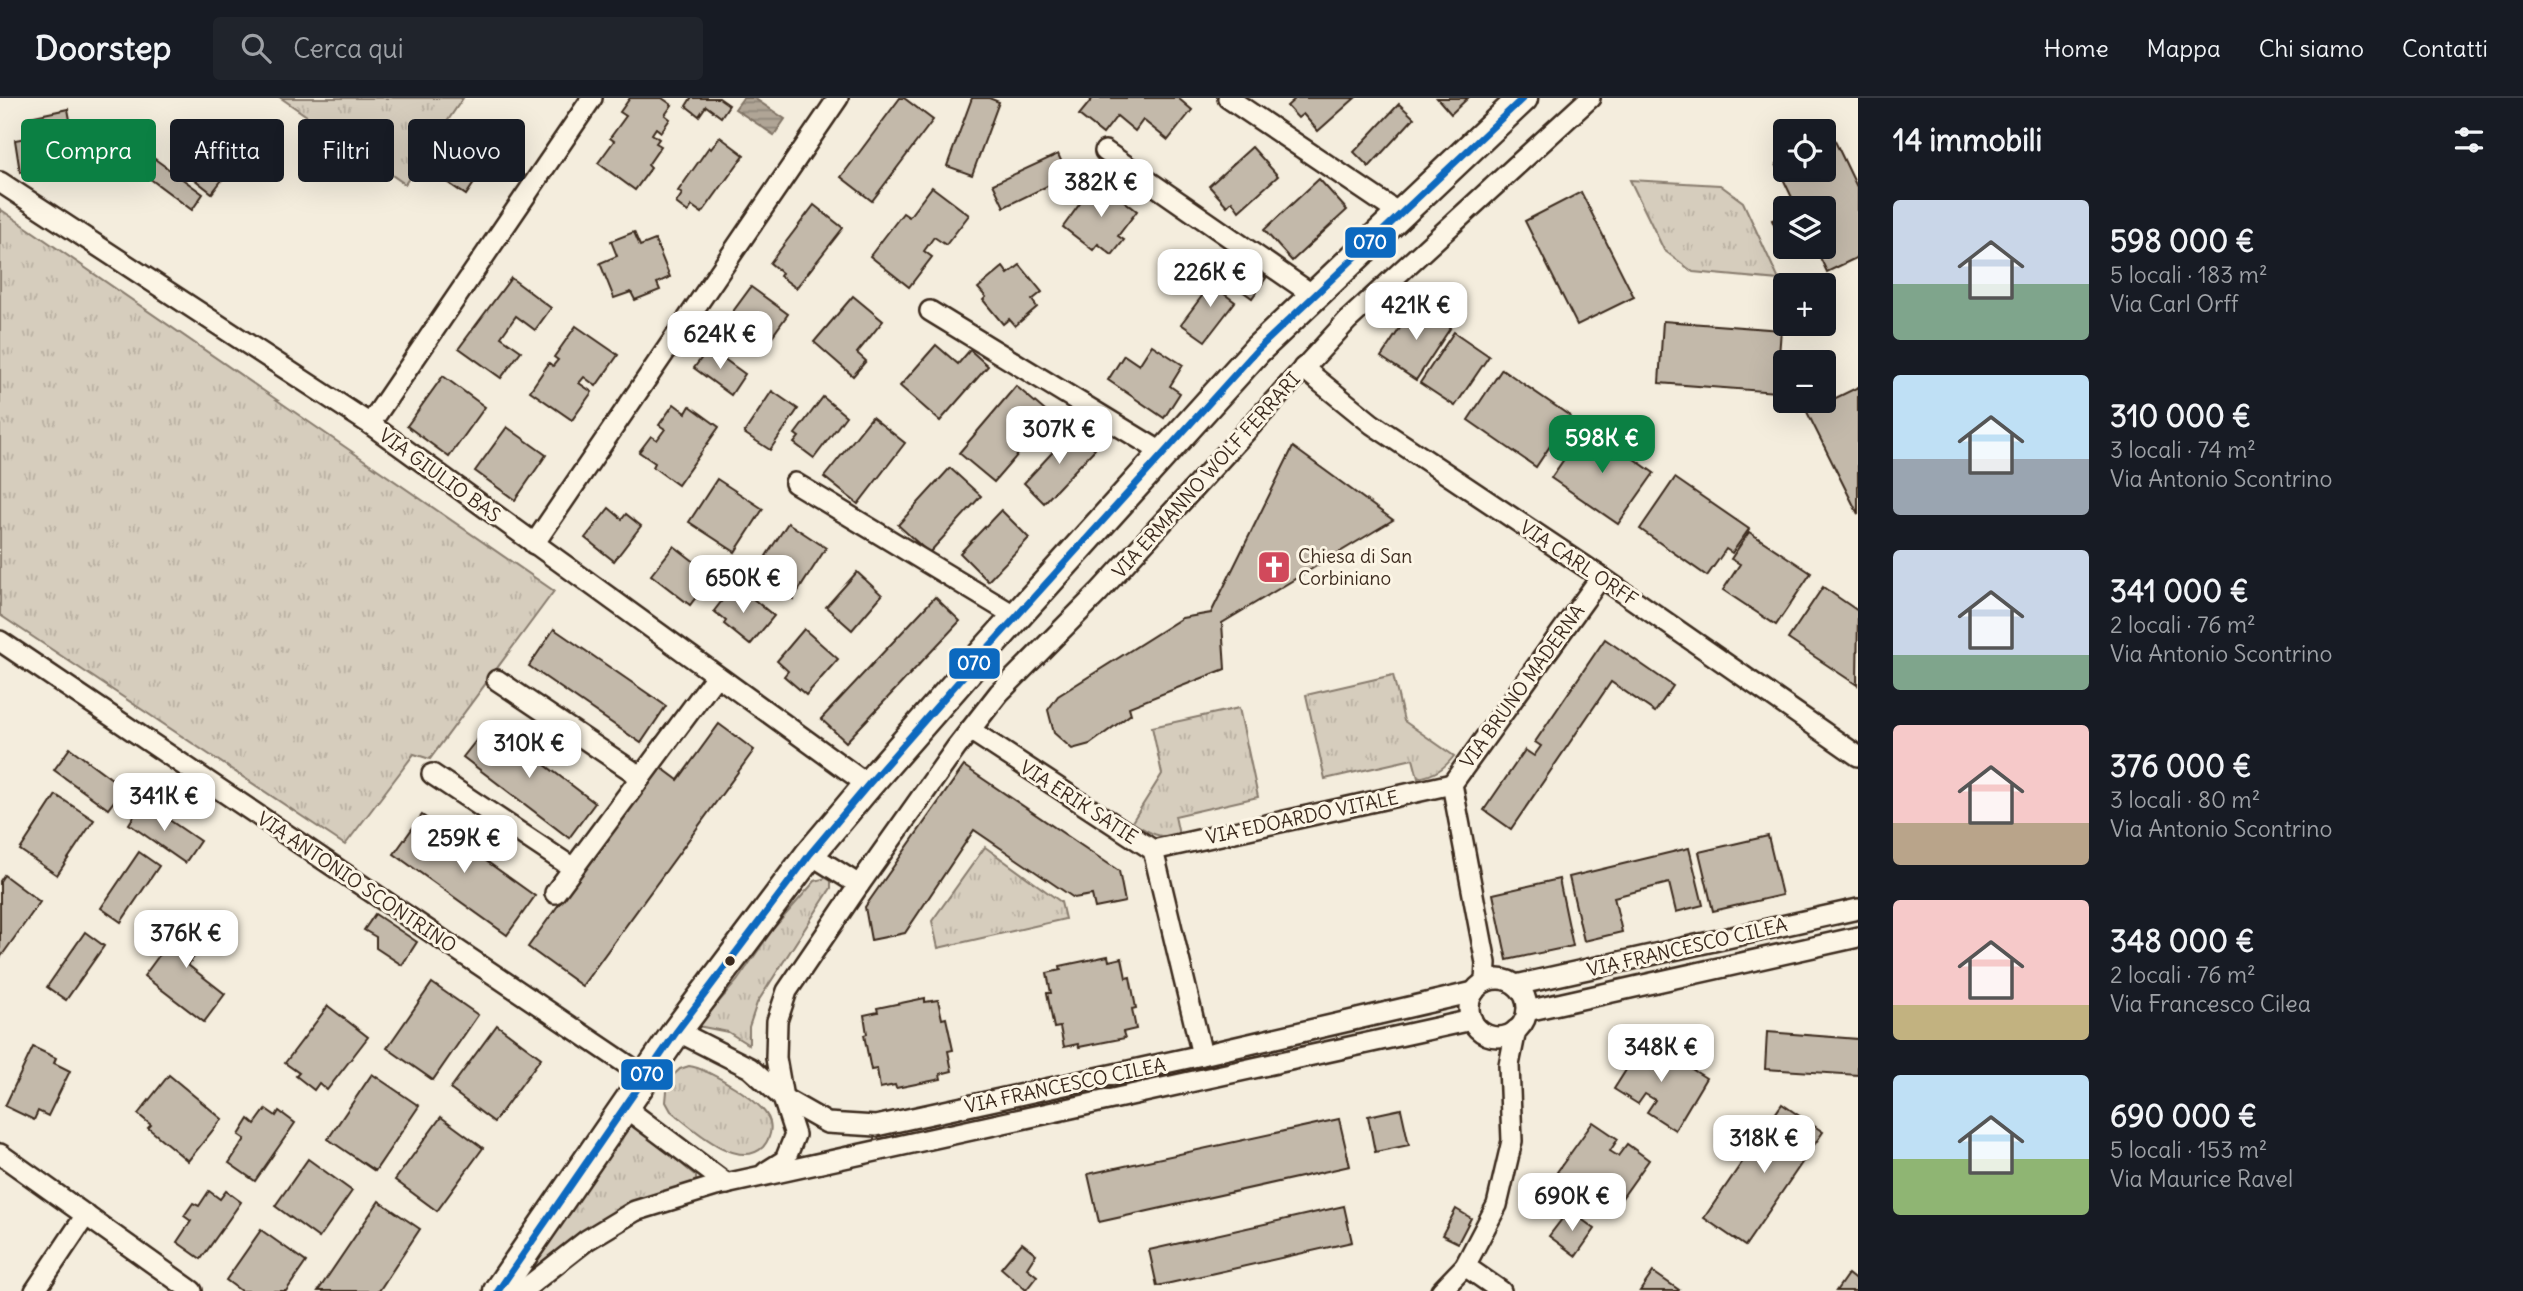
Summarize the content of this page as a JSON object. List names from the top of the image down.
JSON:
{
  "streets": {
    "street": [
      "VIA GIULIO BAS",
      "VIA ERMANNO WOLF FERRARI",
      "VIA CARL ORFF",
      "VIA BRUNO MADERNA",
      "VIA ERIK SATIE",
      "VIA EDOARDO VITALE",
      "VIA ANTONIO SCONTRINO",
      "VIA FRANCESCO CILEA"
    ]
  },
  "crossings": [
    ["VIA ERMANNO WOLF FERRARI", "VIA CARL ORFF"],
    ["VIA ERMANNO WOLF FERRARI", "VIA ERIK SATIE"],
    ["VIA ERMANNO WOLF FERRARI", "VIA FRANCESCO CILEA"],
    ["VIA CARL ORFF", "VIA BRUNO MADERNA"],
    ["VIA BRUNO MADERNA", "VIA EDOARDO VITALE"],
    ["VIA BRUNO MADERNA", "VIA FRANCESCO CILEA"],
    ["VIA ERIK SATIE", "VIA EDOARDO VITALE"],
    ["VIA ERIK SATIE", "VIA FRANCESCO CILEA"]
  ],
  "places": {
    "church": ["Chiesa di San Corbiniano"]
  },
  "lines": ["transit line 070"],
  "page": {
    "header": "Doorstep",
    "search": "Cerca qui",
    "nav": [
      "Home",
      "Mappa",
      "Chi siamo",
      "Contatti"
    ],
    "heading": "14 immobili",
    "map_buttons": ["+", "−"],
    "chip": [
      "Compra",
      "Affitta",
      "Filtri",
      "Nuovo"
    ],
    "price": [
      "382K €",
      "226K €",
      "421K €",
      "624K €",
      "307K €",
      "598K €",
      "650K €",
      "310K €",
      "341K €",
      "259K €",
      "376K €",
      "348K €",
      "318K €",
      "690K €"
    ],
    "list": [
      {
        "name": "598 000 €",
        "note": "5 locali · 183 m² · Via Carl Orff"
      },
      {
        "name": "310 000 €",
        "note": "3 locali · 74 m² · Via Antonio Scontrino"
      },
      {
        "name": "341 000 €",
        "note": "2 locali · 76 m² · Via Antonio Scontrino"
      },
      {
        "name": "376 000 €",
        "note": "3 locali · 80 m² · Via Antonio Scontrino"
      },
      {
        "name": "348 000 €",
        "note": "2 locali · 76 m² · Via Francesco Cilea"
      },
      {
        "name": "690 000 €",
        "note": "5 locali · 153 m² · Via Maurice Ravel"
      }
    ]
  }
}
